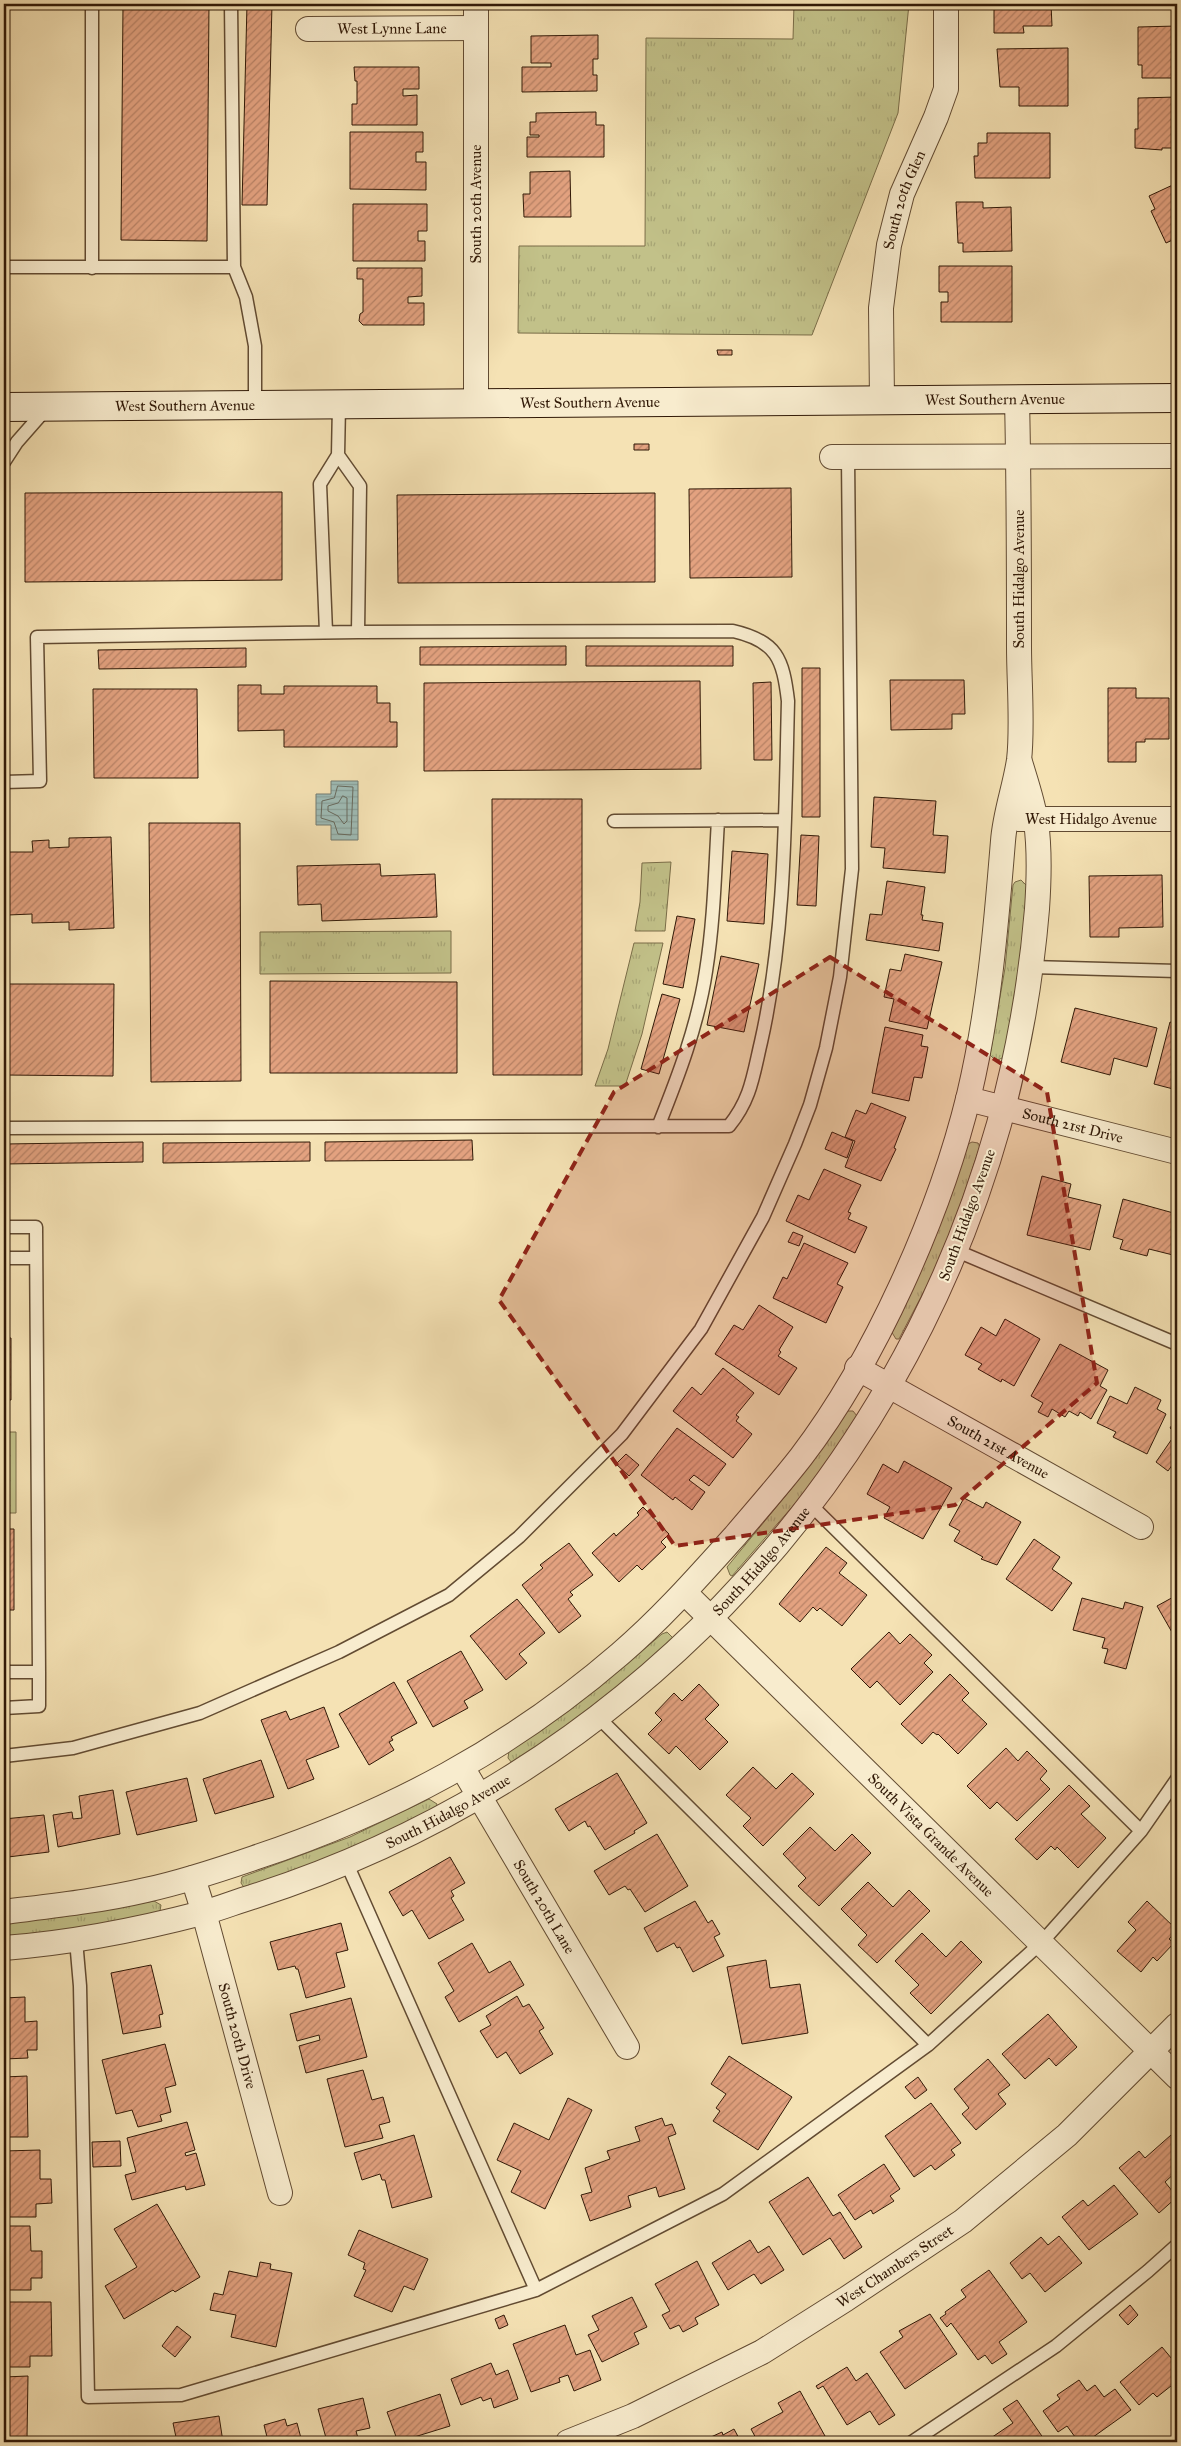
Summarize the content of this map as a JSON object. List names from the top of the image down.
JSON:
{
  "streets": {
    "main road": ["West Southern Avenue"],
    "street": [
      "West Lynne Lane",
      "South 20th Glen",
      "South 20th Avenue",
      "South Hidalgo Avenue",
      "West Hidalgo Avenue",
      "South 21st Drive",
      "South 21st Avenue",
      "South Vista Grande Avenue",
      "South 20th Lane",
      "South 20th Drive",
      "West Chambers Street"
    ]
  },
  "crossings": [
    ["West Lynne Lane", "South 20th Avenue"],
    ["South 20th Glen", "West Southern Avenue"],
    ["South 20th Avenue", "West Southern Avenue"],
    ["West Southern Avenue", "South Hidalgo Avenue"],
    ["South Hidalgo Avenue", "West Hidalgo Avenue"],
    ["South Hidalgo Avenue", "South 21st Drive"],
    ["South Hidalgo Avenue", "South 21st Avenue"],
    ["South Hidalgo Avenue", "South Vista Grande Avenue"],
    ["South Hidalgo Avenue", "South 20th Lane"],
    ["South Hidalgo Avenue", "South 20th Drive"],
    ["South Vista Grande Avenue", "West Chambers Street"]
  ]
}
